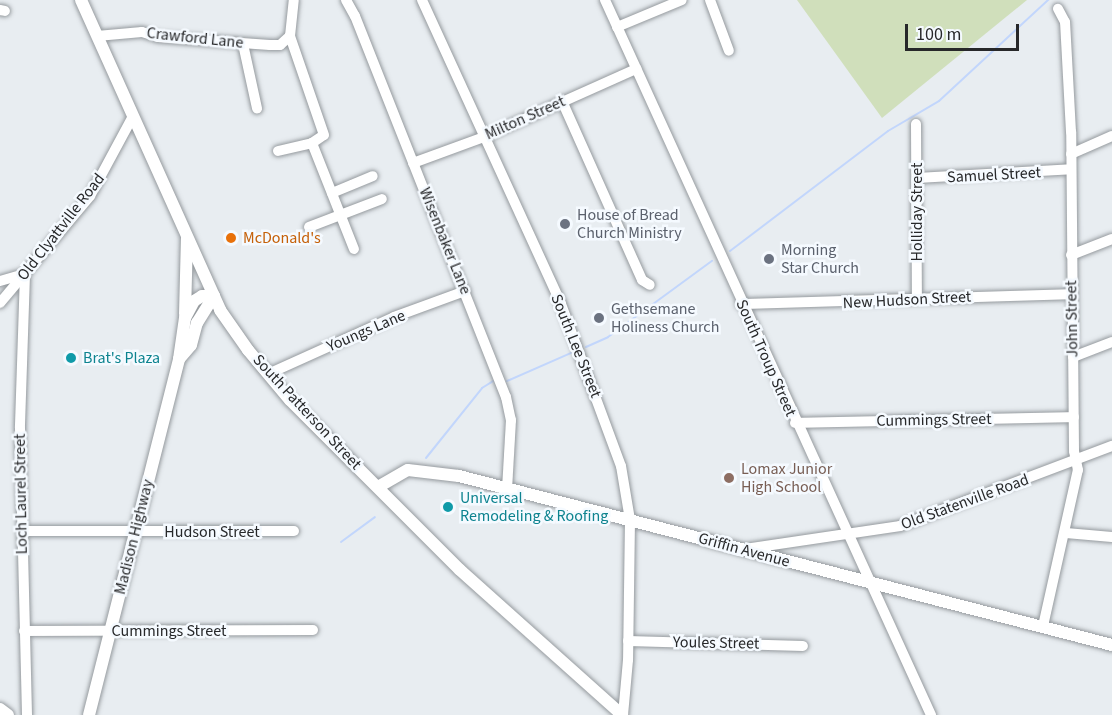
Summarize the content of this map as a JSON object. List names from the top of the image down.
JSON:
{
  "streets": {
    "main road": ["South Patterson Street", "Madison Highway", "Griffin Avenue"],
    "street": [
      "Crawford Lane",
      "Milton Street",
      "Samuel Street",
      "Holliday Street",
      "Old Clyattville Road",
      "Wisenbaker Lane",
      "New Hudson Street",
      "John Street",
      "Youngs Lane",
      "South Lee Street",
      "South Troup Street",
      "Cummings Street",
      "Loch Laurel Street",
      "Old Statenville Road",
      "Hudson Street",
      "Youles Street"
    ]
  },
  "crossings": [
    ["Crawford Lane", "South Patterson Street"],
    ["Milton Street", "Wisenbaker Lane"],
    ["Milton Street", "South Lee Street"],
    ["Milton Street", "South Troup Street"],
    ["Samuel Street", "Holliday Street"],
    ["Samuel Street", "John Street"],
    ["Holliday Street", "New Hudson Street"],
    ["Old Clyattville Road", "South Patterson Street"],
    ["Old Clyattville Road", "Loch Laurel Street"],
    ["Wisenbaker Lane", "Youngs Lane"],
    ["Wisenbaker Lane", "Griffin Avenue"],
    ["New Hudson Street", "John Street"],
    ["New Hudson Street", "South Troup Street"],
    ["John Street", "Cummings Street"],
    ["John Street", "Old Statenville Road"],
    ["John Street", "Griffin Avenue"],
    ["Youngs Lane", "South Patterson Street"],
    ["South Lee Street", "South Patterson Street"],
    ["South Lee Street", "Griffin Avenue"],
    ["South Lee Street", "Youles Street"],
    ["South Troup Street", "Cummings Street"],
    ["South Troup Street", "Old Statenville Road"],
    ["South Troup Street", "Griffin Avenue"],
    ["South Patterson Street", "Madison Highway"],
    ["South Patterson Street", "Griffin Avenue"],
    ["Cummings Street", "Loch Laurel Street"],
    ["Cummings Street", "Madison Highway"],
    ["Loch Laurel Street", "Hudson Street"],
    ["Old Statenville Road", "Griffin Avenue"],
    ["Hudson Street", "Madison Highway"]
  ],
  "places": [
    "House of Bread Church Ministry",
    "McDonald's",
    "Morning Star Church",
    "Gethsemane Holiness Church",
    "Brat's Plaza",
    "Lomax Junior High School",
    "Universal Remodeling & Roofing"
  ],
  "scale_bar": "100 m"
}
